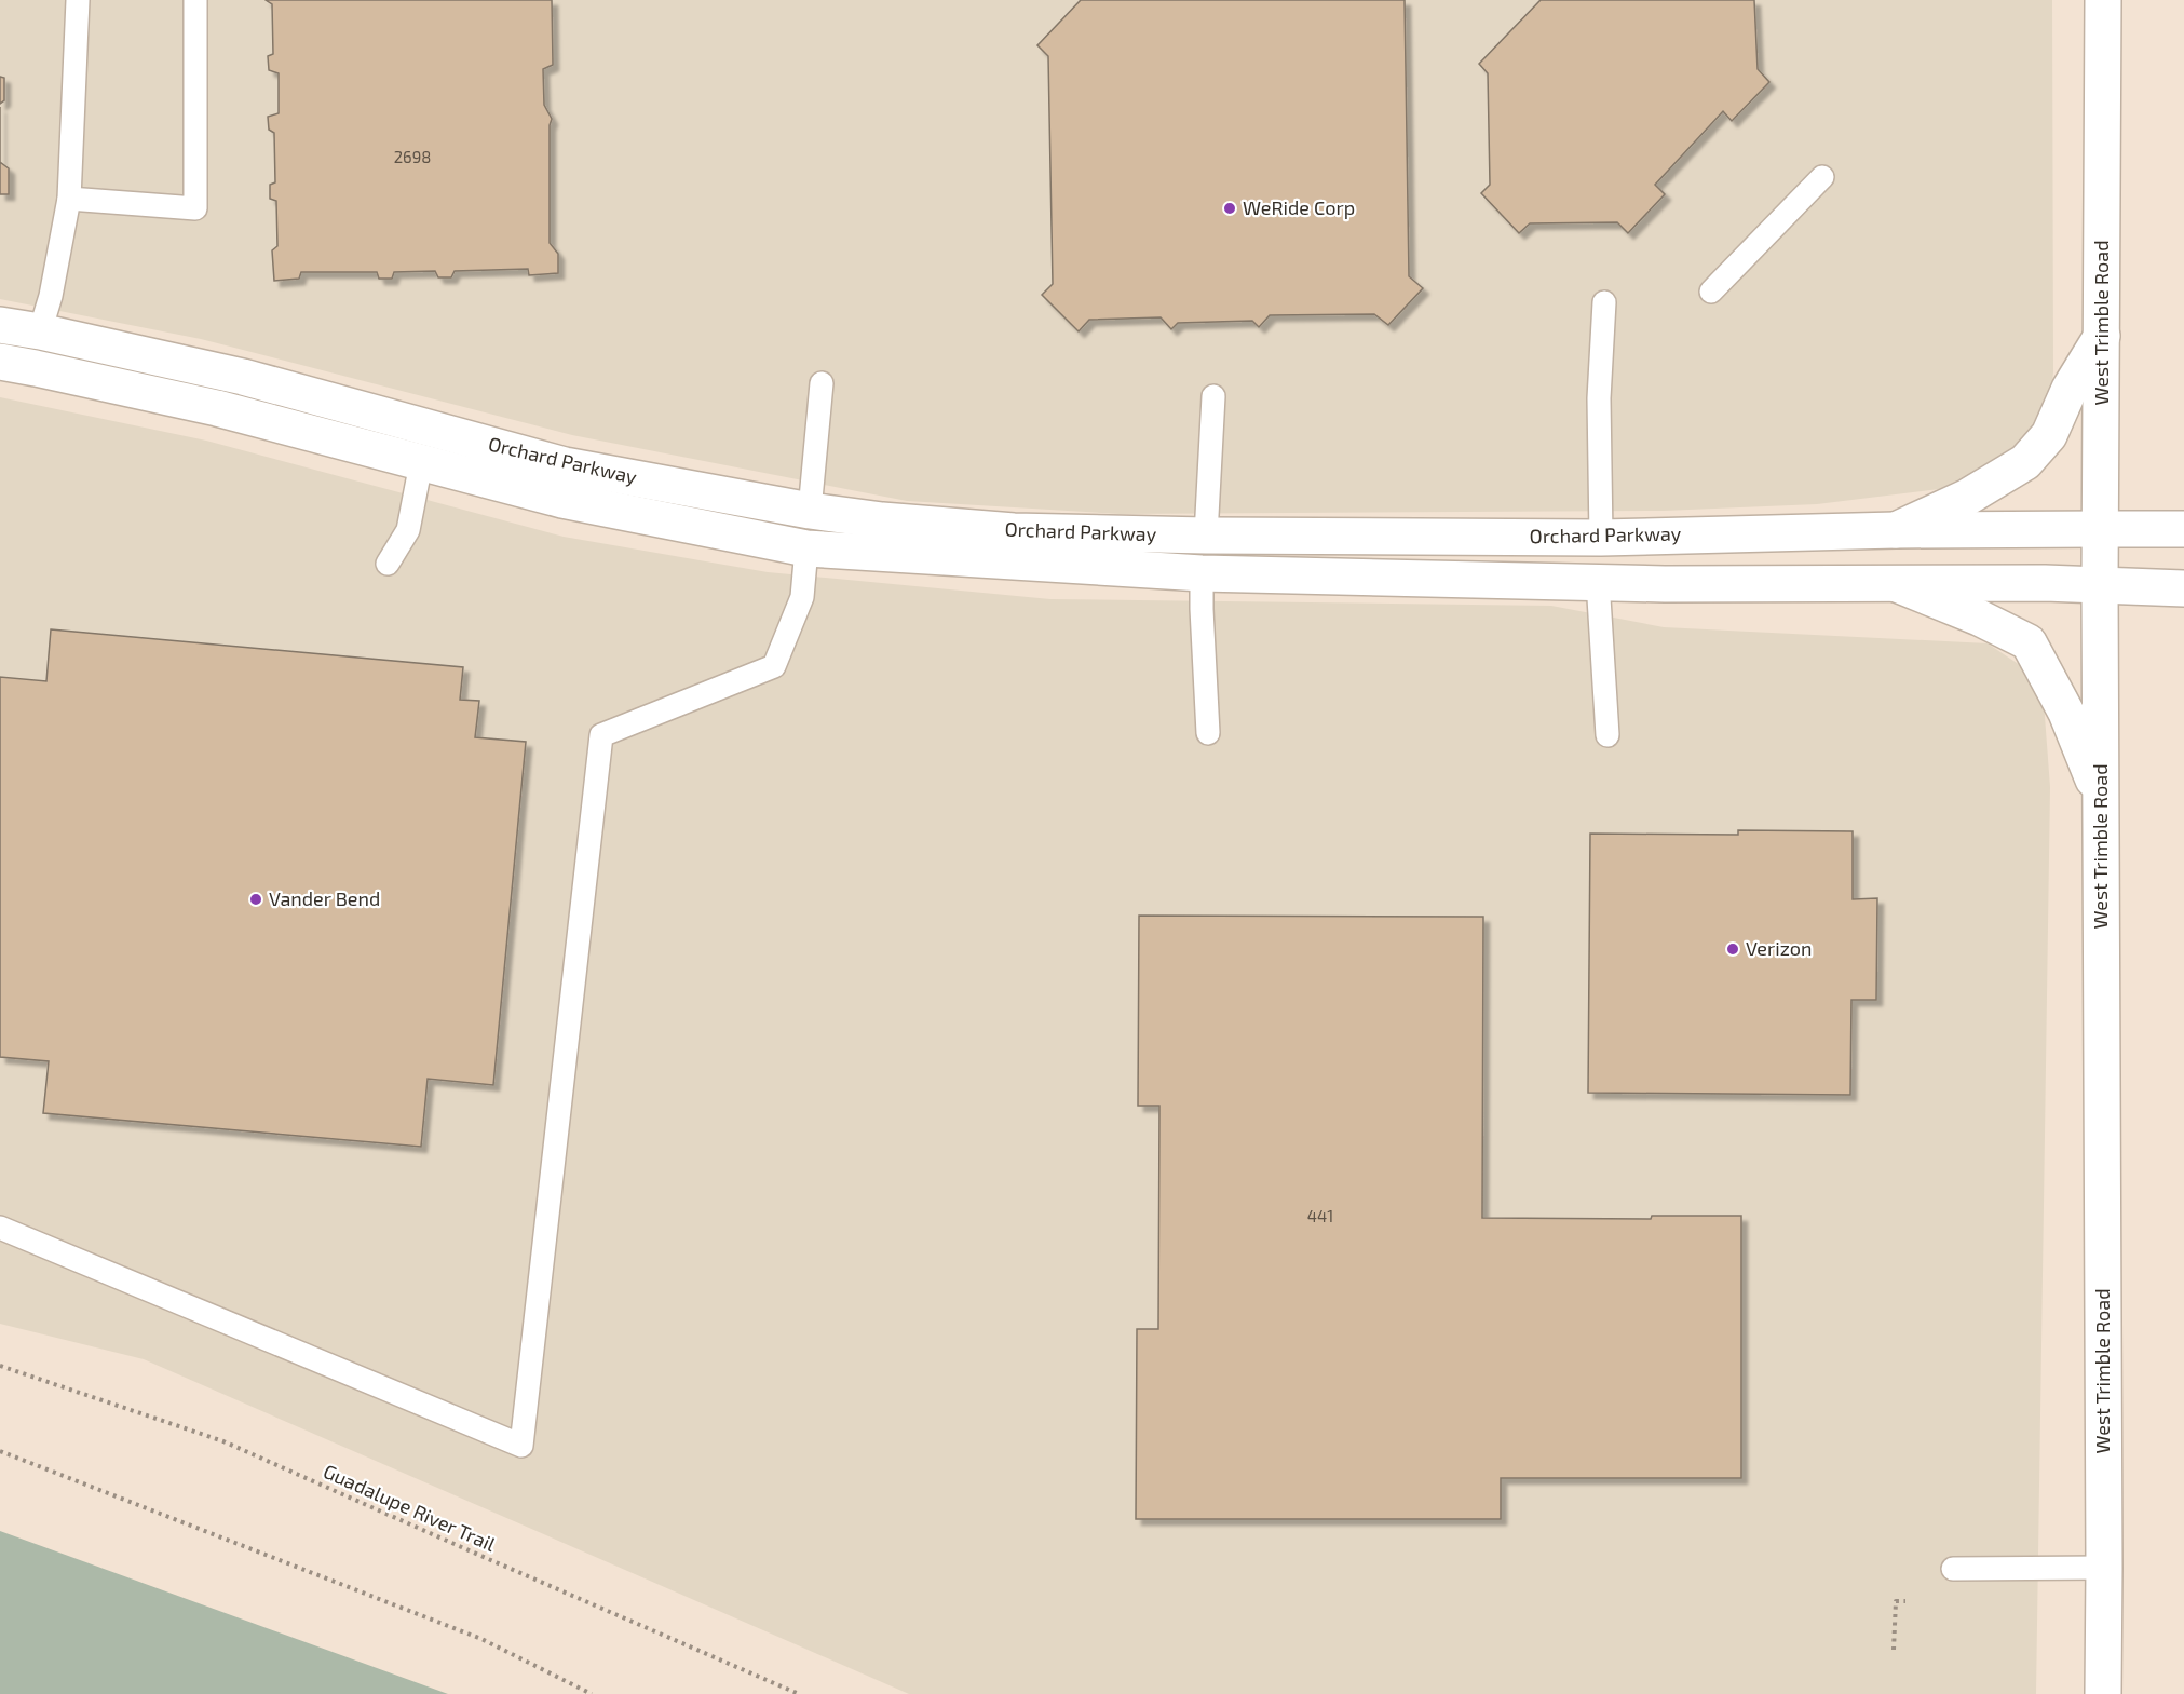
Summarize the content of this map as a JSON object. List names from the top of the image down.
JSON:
{
  "streets": {
    "main road": ["West Trimble Road", "Orchard Parkway"],
    "path": ["Guadalupe River Trail"]
  },
  "crossings": [
    ["West Trimble Road", "Orchard Parkway"]
  ],
  "places": ["WeRide Corp", "Vander Bend", "Verizon"],
  "house_numbers": ["2698", "441"]
}
